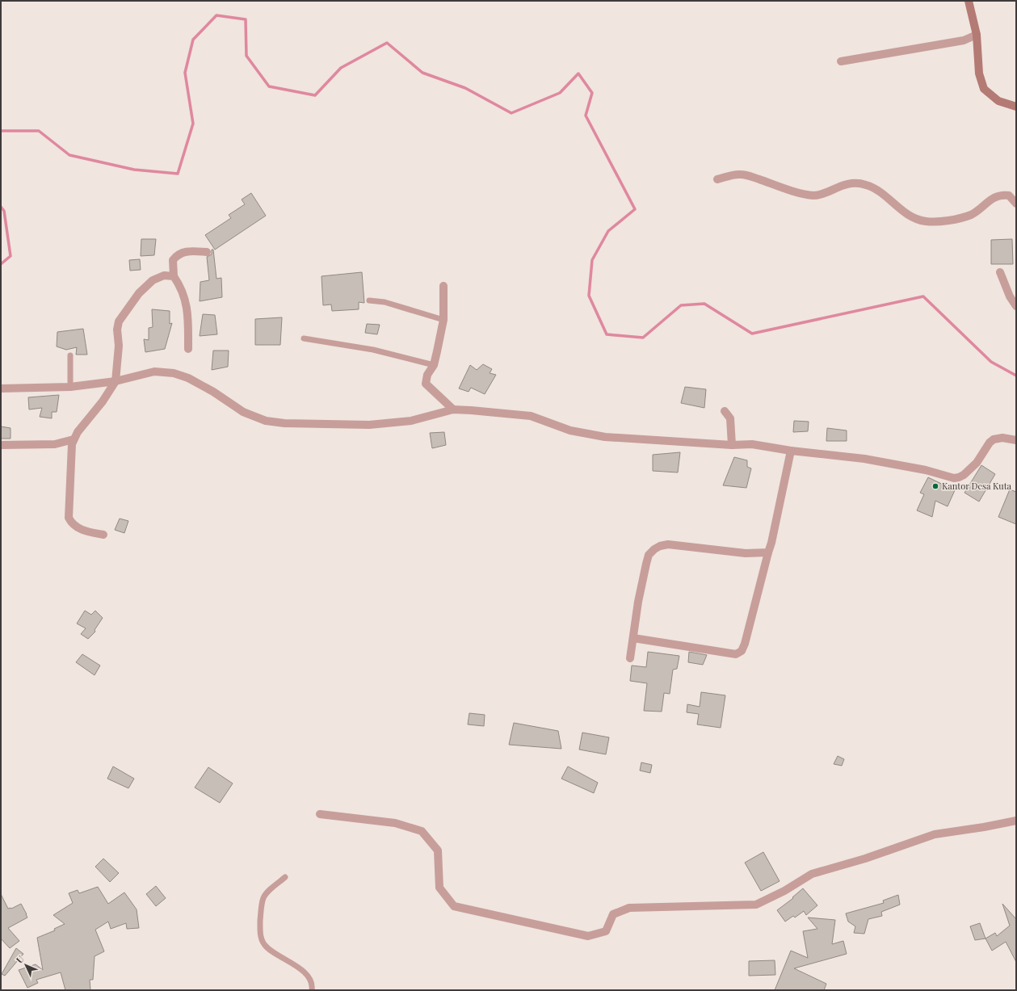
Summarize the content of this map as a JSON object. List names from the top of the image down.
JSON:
{
  "places": ["Kantor Desa Kuta"],
  "north": "top left"
}
